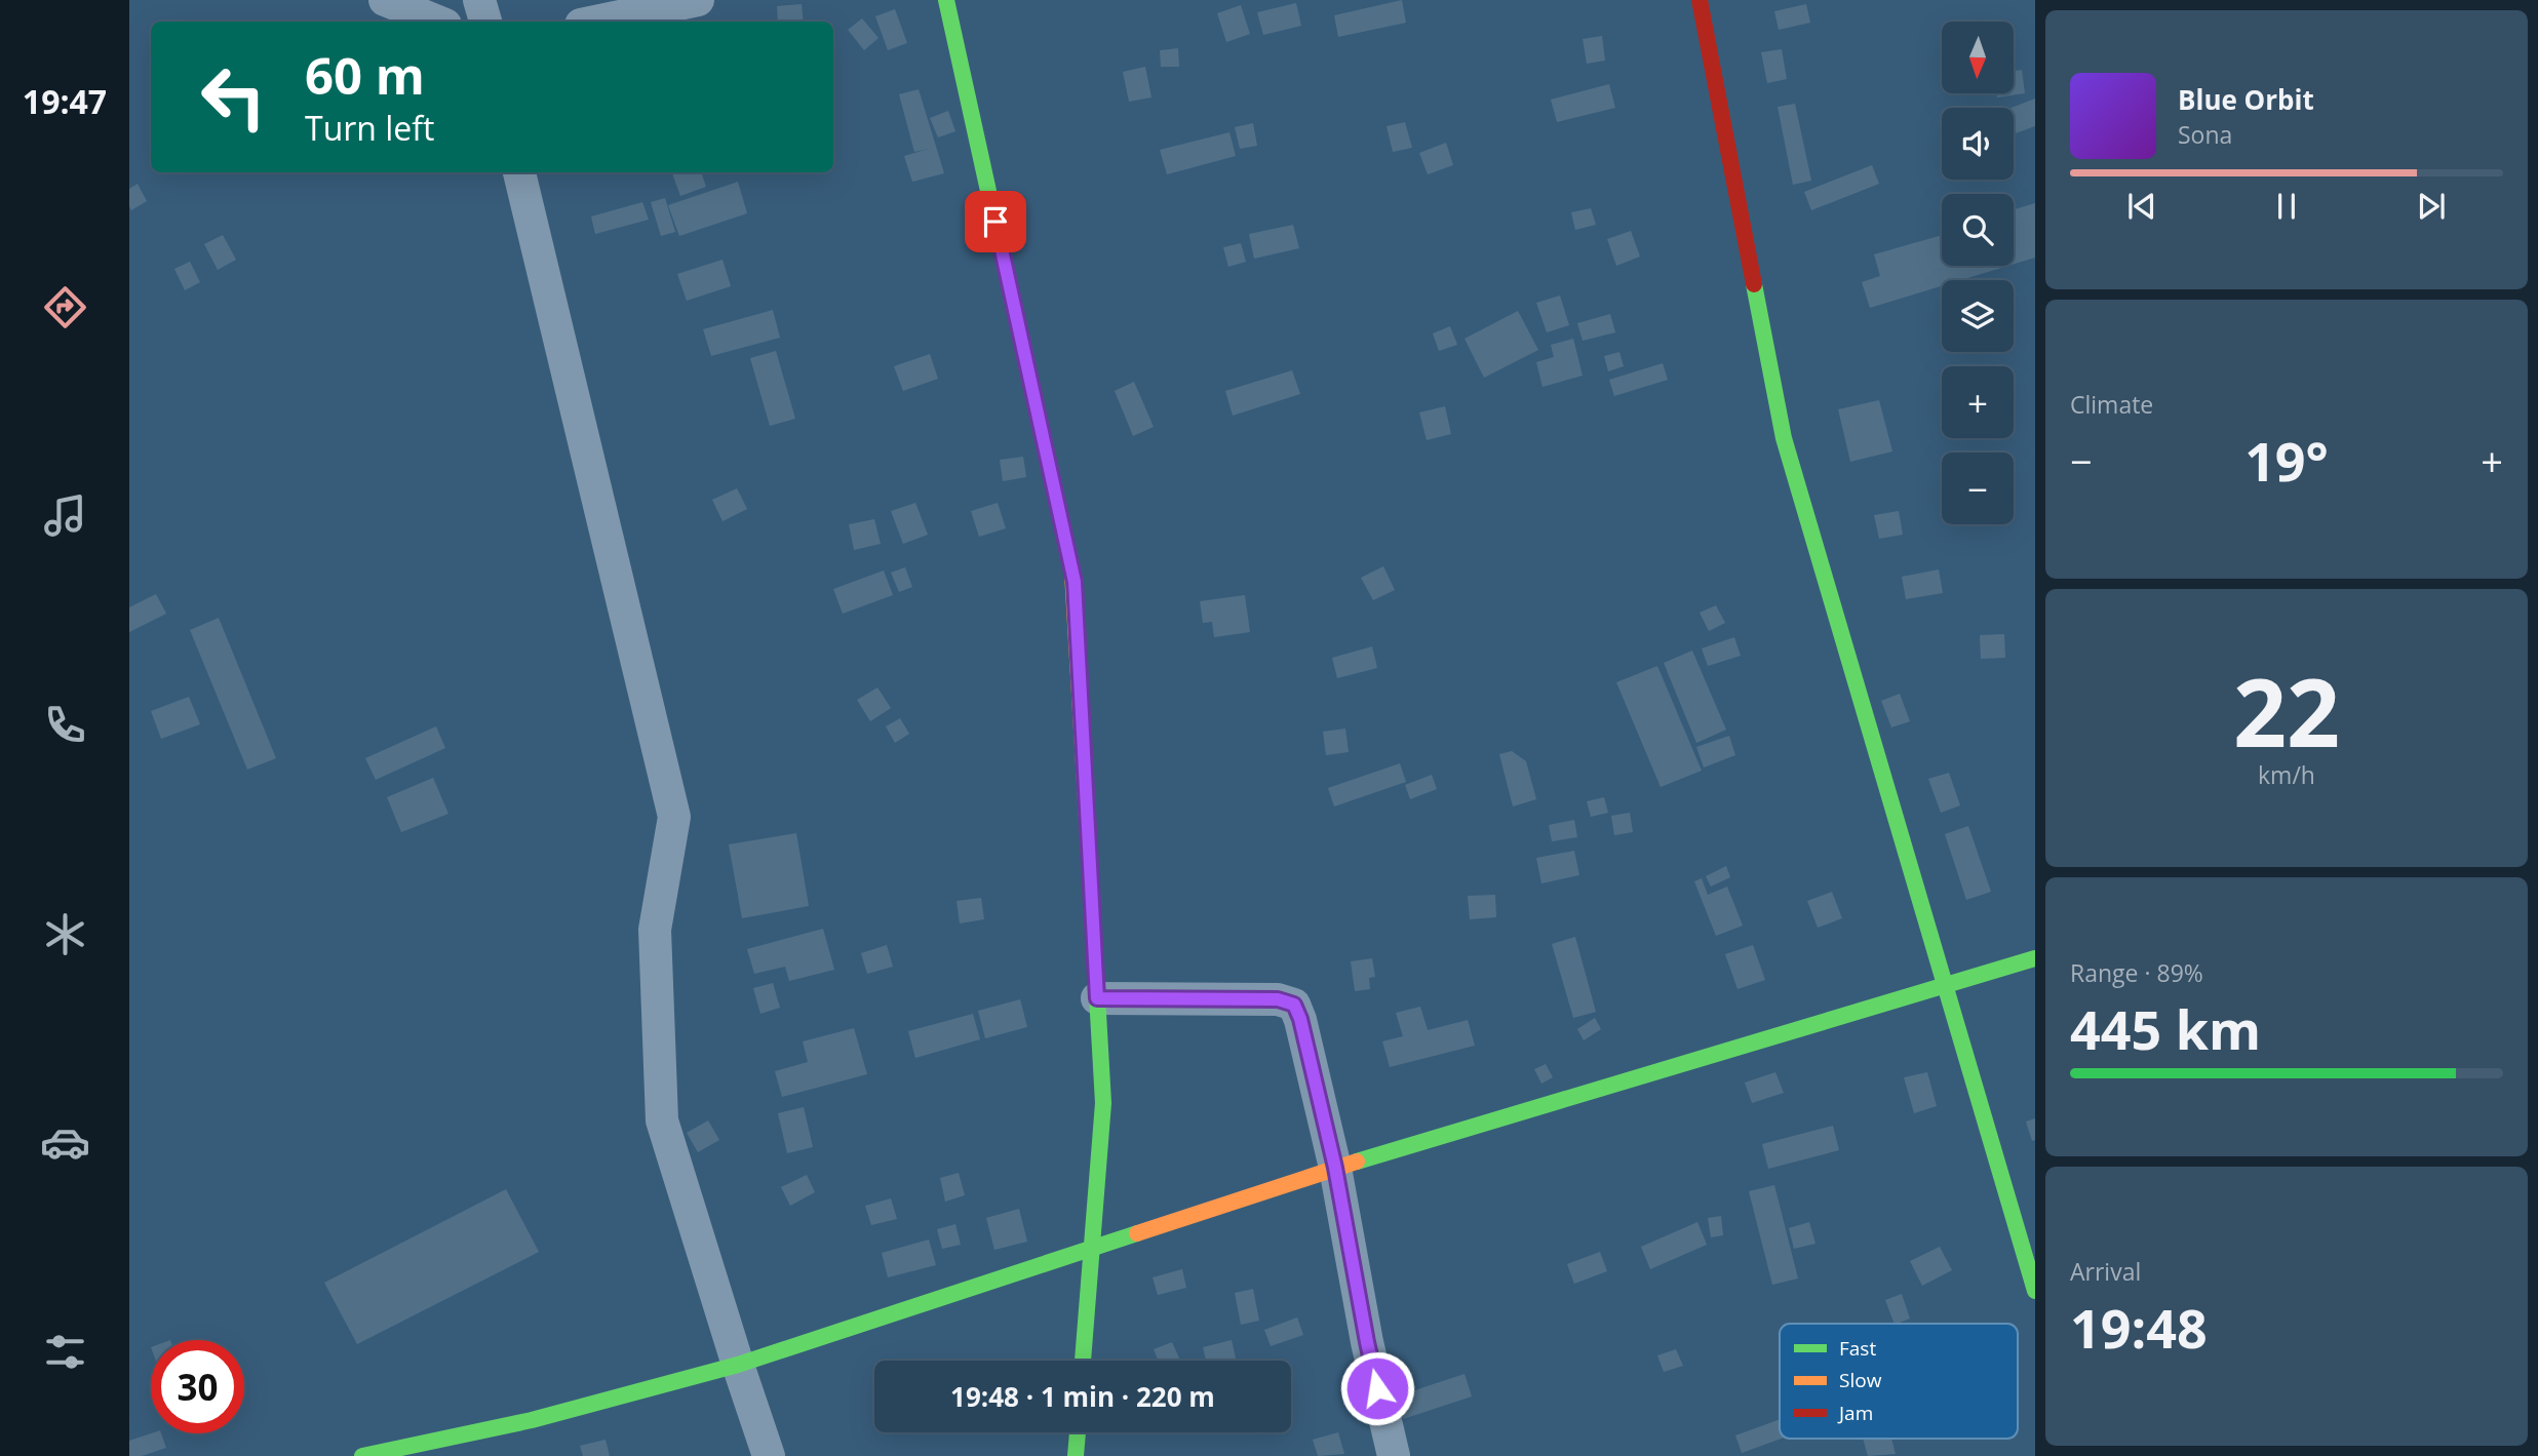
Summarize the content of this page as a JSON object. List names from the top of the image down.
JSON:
{
  "legend": ["Fast", "Slow", "Jam"],
  "north": "bottom",
  "page": {
    "tabs": "19:47",
    "map_buttons": ["+", "−"],
    "turn": ["60 m", "Turn left"],
    "song": ["Blue Orbit", "Sona"],
    "tile": [
      "Climate",
      ["22", "km/h"],
      ["Range · 89%", "445 km"],
      ["Arrival", "19:48"]
    ],
    "heat": ["−", "19°", "+"],
    "limit": "30",
    "trip": "19:48 · 1 min · 220 m"
  }
}
